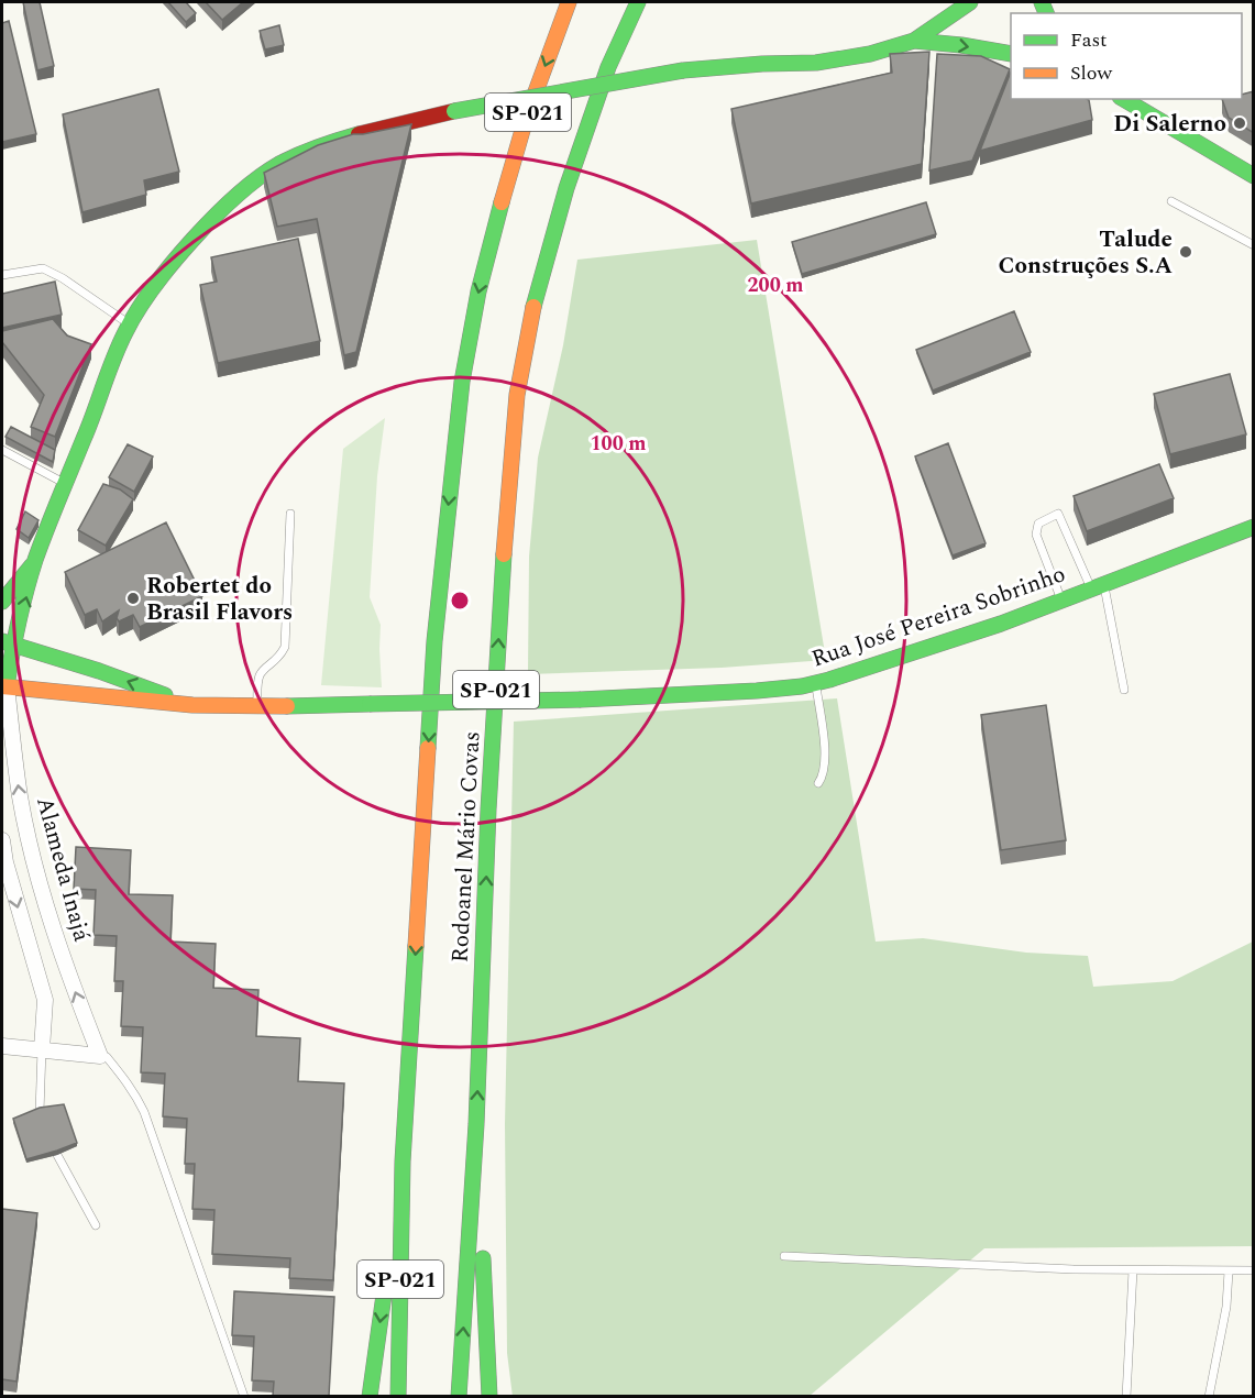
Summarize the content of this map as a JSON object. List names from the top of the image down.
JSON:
{
  "streets": {
    "main road": ["SP-021", "Rua José Pereira Sobrinho", "Rodoanel Mário Covas"],
    "street": ["Alameda Inajá"]
  },
  "crossings": [
    ["Rua José Pereira Sobrinho", "Alameda Inajá"]
  ],
  "places": ["Di Salerno", "Talude Construções S.A", "Robertet do Brasil Flavors"],
  "legend": ["Fast", "Slow"],
  "rings": ["200 m", "100 m"]
}
